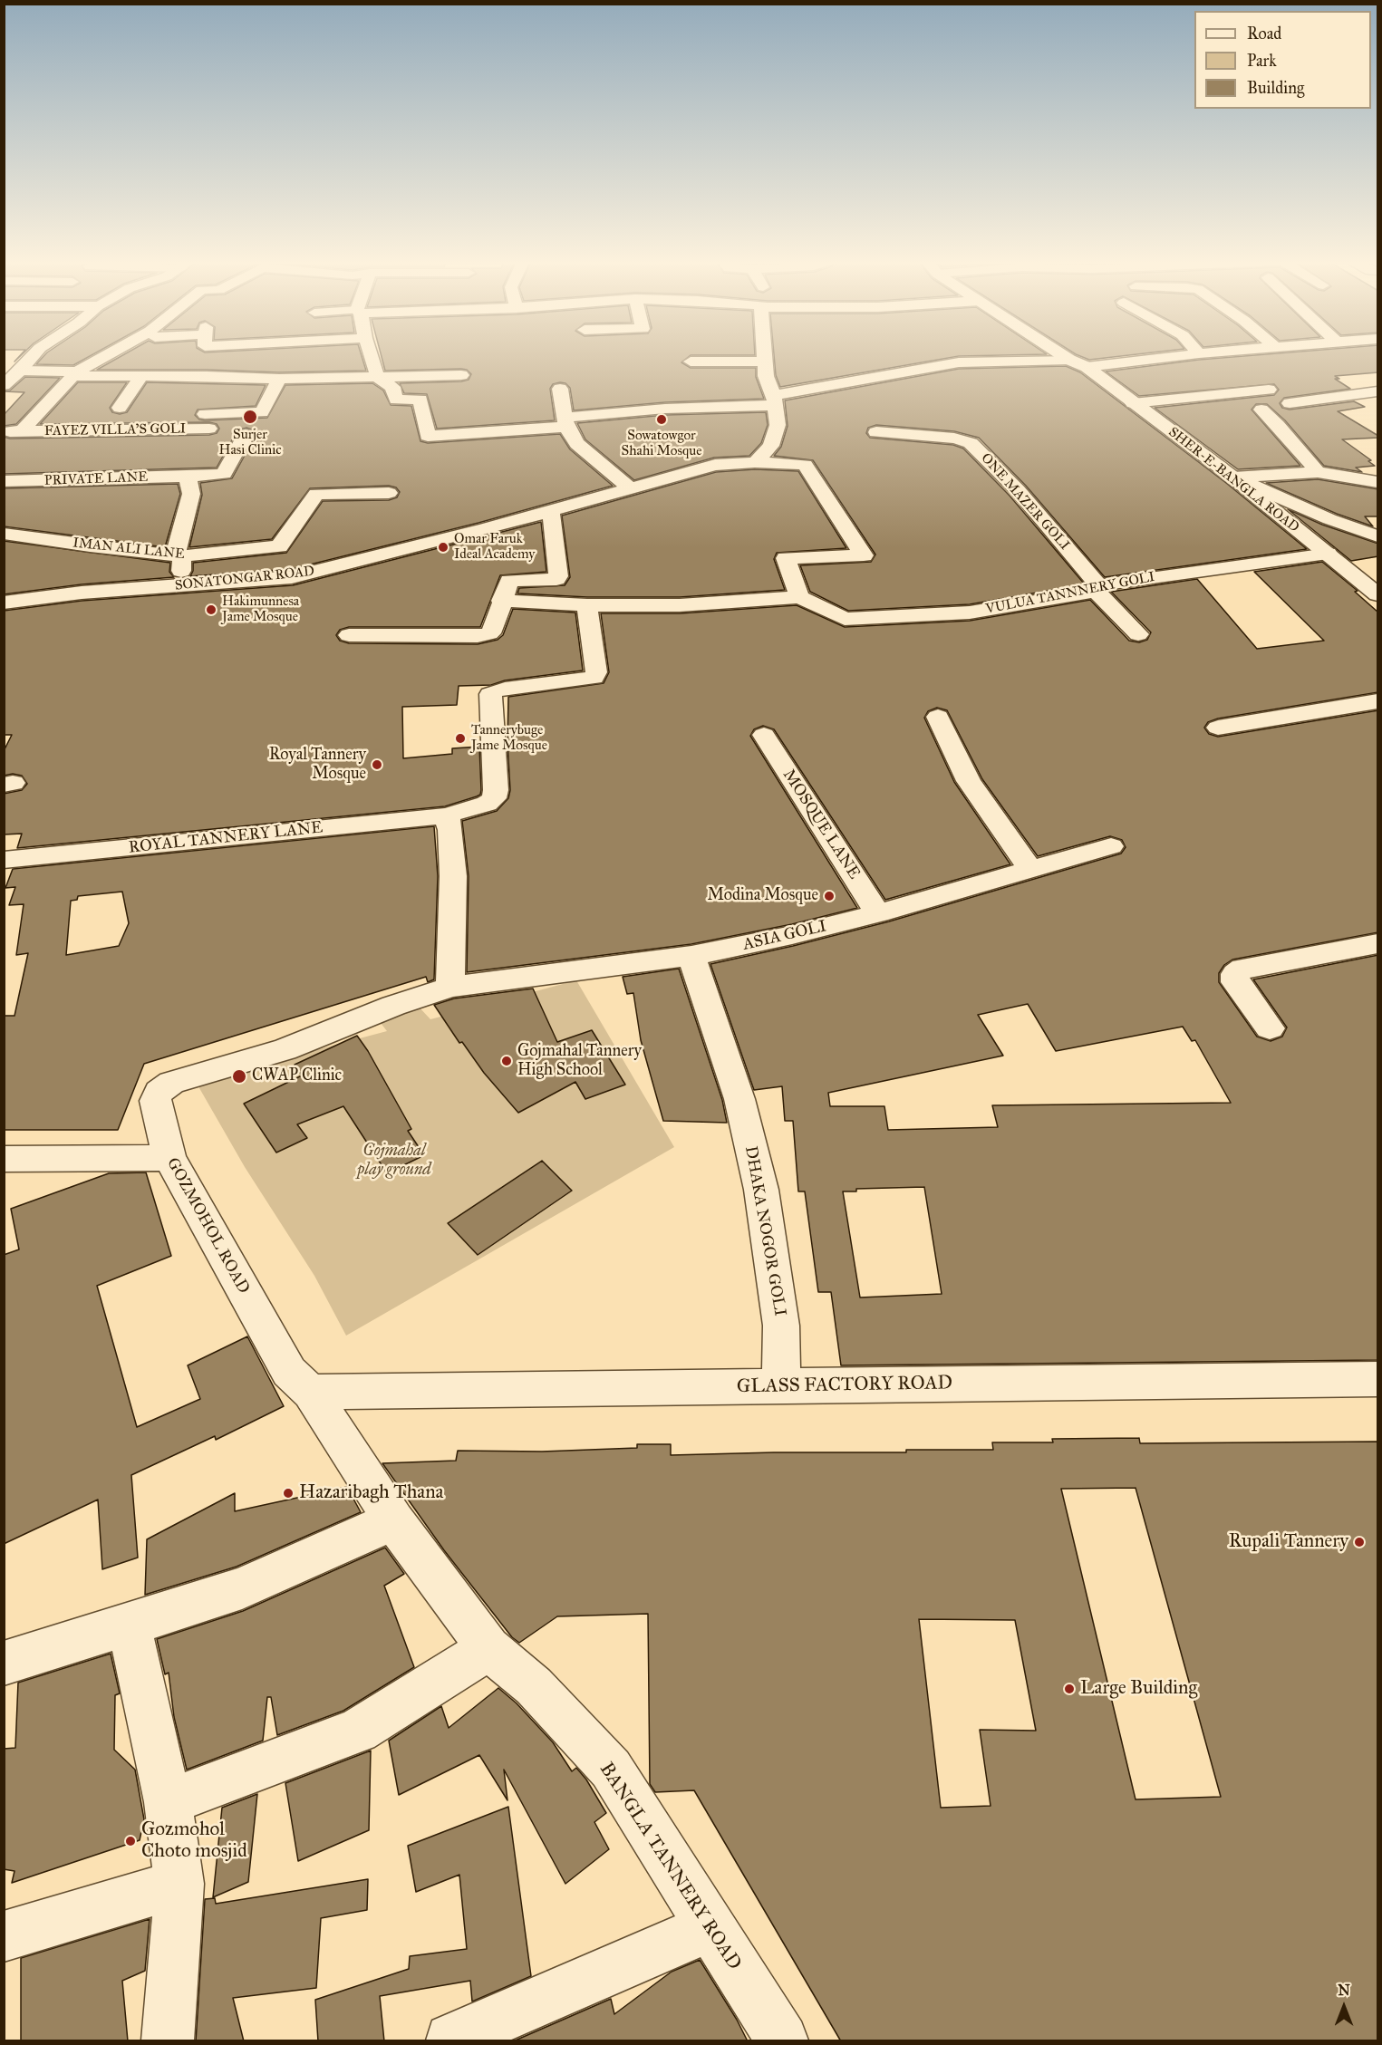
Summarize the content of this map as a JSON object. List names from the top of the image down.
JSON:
{
  "streets": {
    "street": [
      "FAYEZ VILLA'S GOLI",
      "PRIVATE LANE",
      "SHER-E-BANGLA ROAD",
      "ONE MAZER GOLI",
      "IMAN ALI LANE",
      "SONATONGAR ROAD",
      "VULUA TANNNERY GOLI",
      "MOSQUE LANE",
      "ROYAL TANNERY LANE",
      "ASIA GOLI",
      "GOZMOHOL ROAD",
      "DHAKA NOGOR GOLI",
      "GLASS FACTORY ROAD",
      "BANGLA TANNERY ROAD"
    ]
  },
  "crossings": [
    ["SHER-E-BANGLA ROAD", "VULUA TANNNERY GOLI"],
    ["ONE MAZER GOLI", "VULUA TANNNERY GOLI"],
    ["SONATONGAR ROAD", "VULUA TANNNERY GOLI"],
    ["MOSQUE LANE", "ASIA GOLI"],
    ["ASIA GOLI", "GOZMOHOL ROAD"],
    ["ASIA GOLI", "DHAKA NOGOR GOLI"],
    ["GOZMOHOL ROAD", "GLASS FACTORY ROAD"],
    ["GOZMOHOL ROAD", "BANGLA TANNERY ROAD"],
    ["DHAKA NOGOR GOLI", "GLASS FACTORY ROAD"],
    ["GLASS FACTORY ROAD", "BANGLA TANNERY ROAD"]
  ],
  "parks": ["Gojmahal play ground"],
  "places": [
    "Surjer Hasi Clinic",
    "Sowatowgor Shahi Mosque",
    "Omar Faruk Ideal Academy",
    "Hakimunnesa Jame Mosque",
    "Tannerybuge Jame Mosque",
    "Royal Tannery Mosque",
    "Modina Mosque",
    "Gojmahal Tannery High School",
    "CWAP Clinic",
    "Hazaribagh Thana",
    "Rupali Tannery",
    "Large Building",
    "Gozmohol Choto mosjid"
  ],
  "legend": ["Road", "Park", "Building"],
  "north": "top"
}
